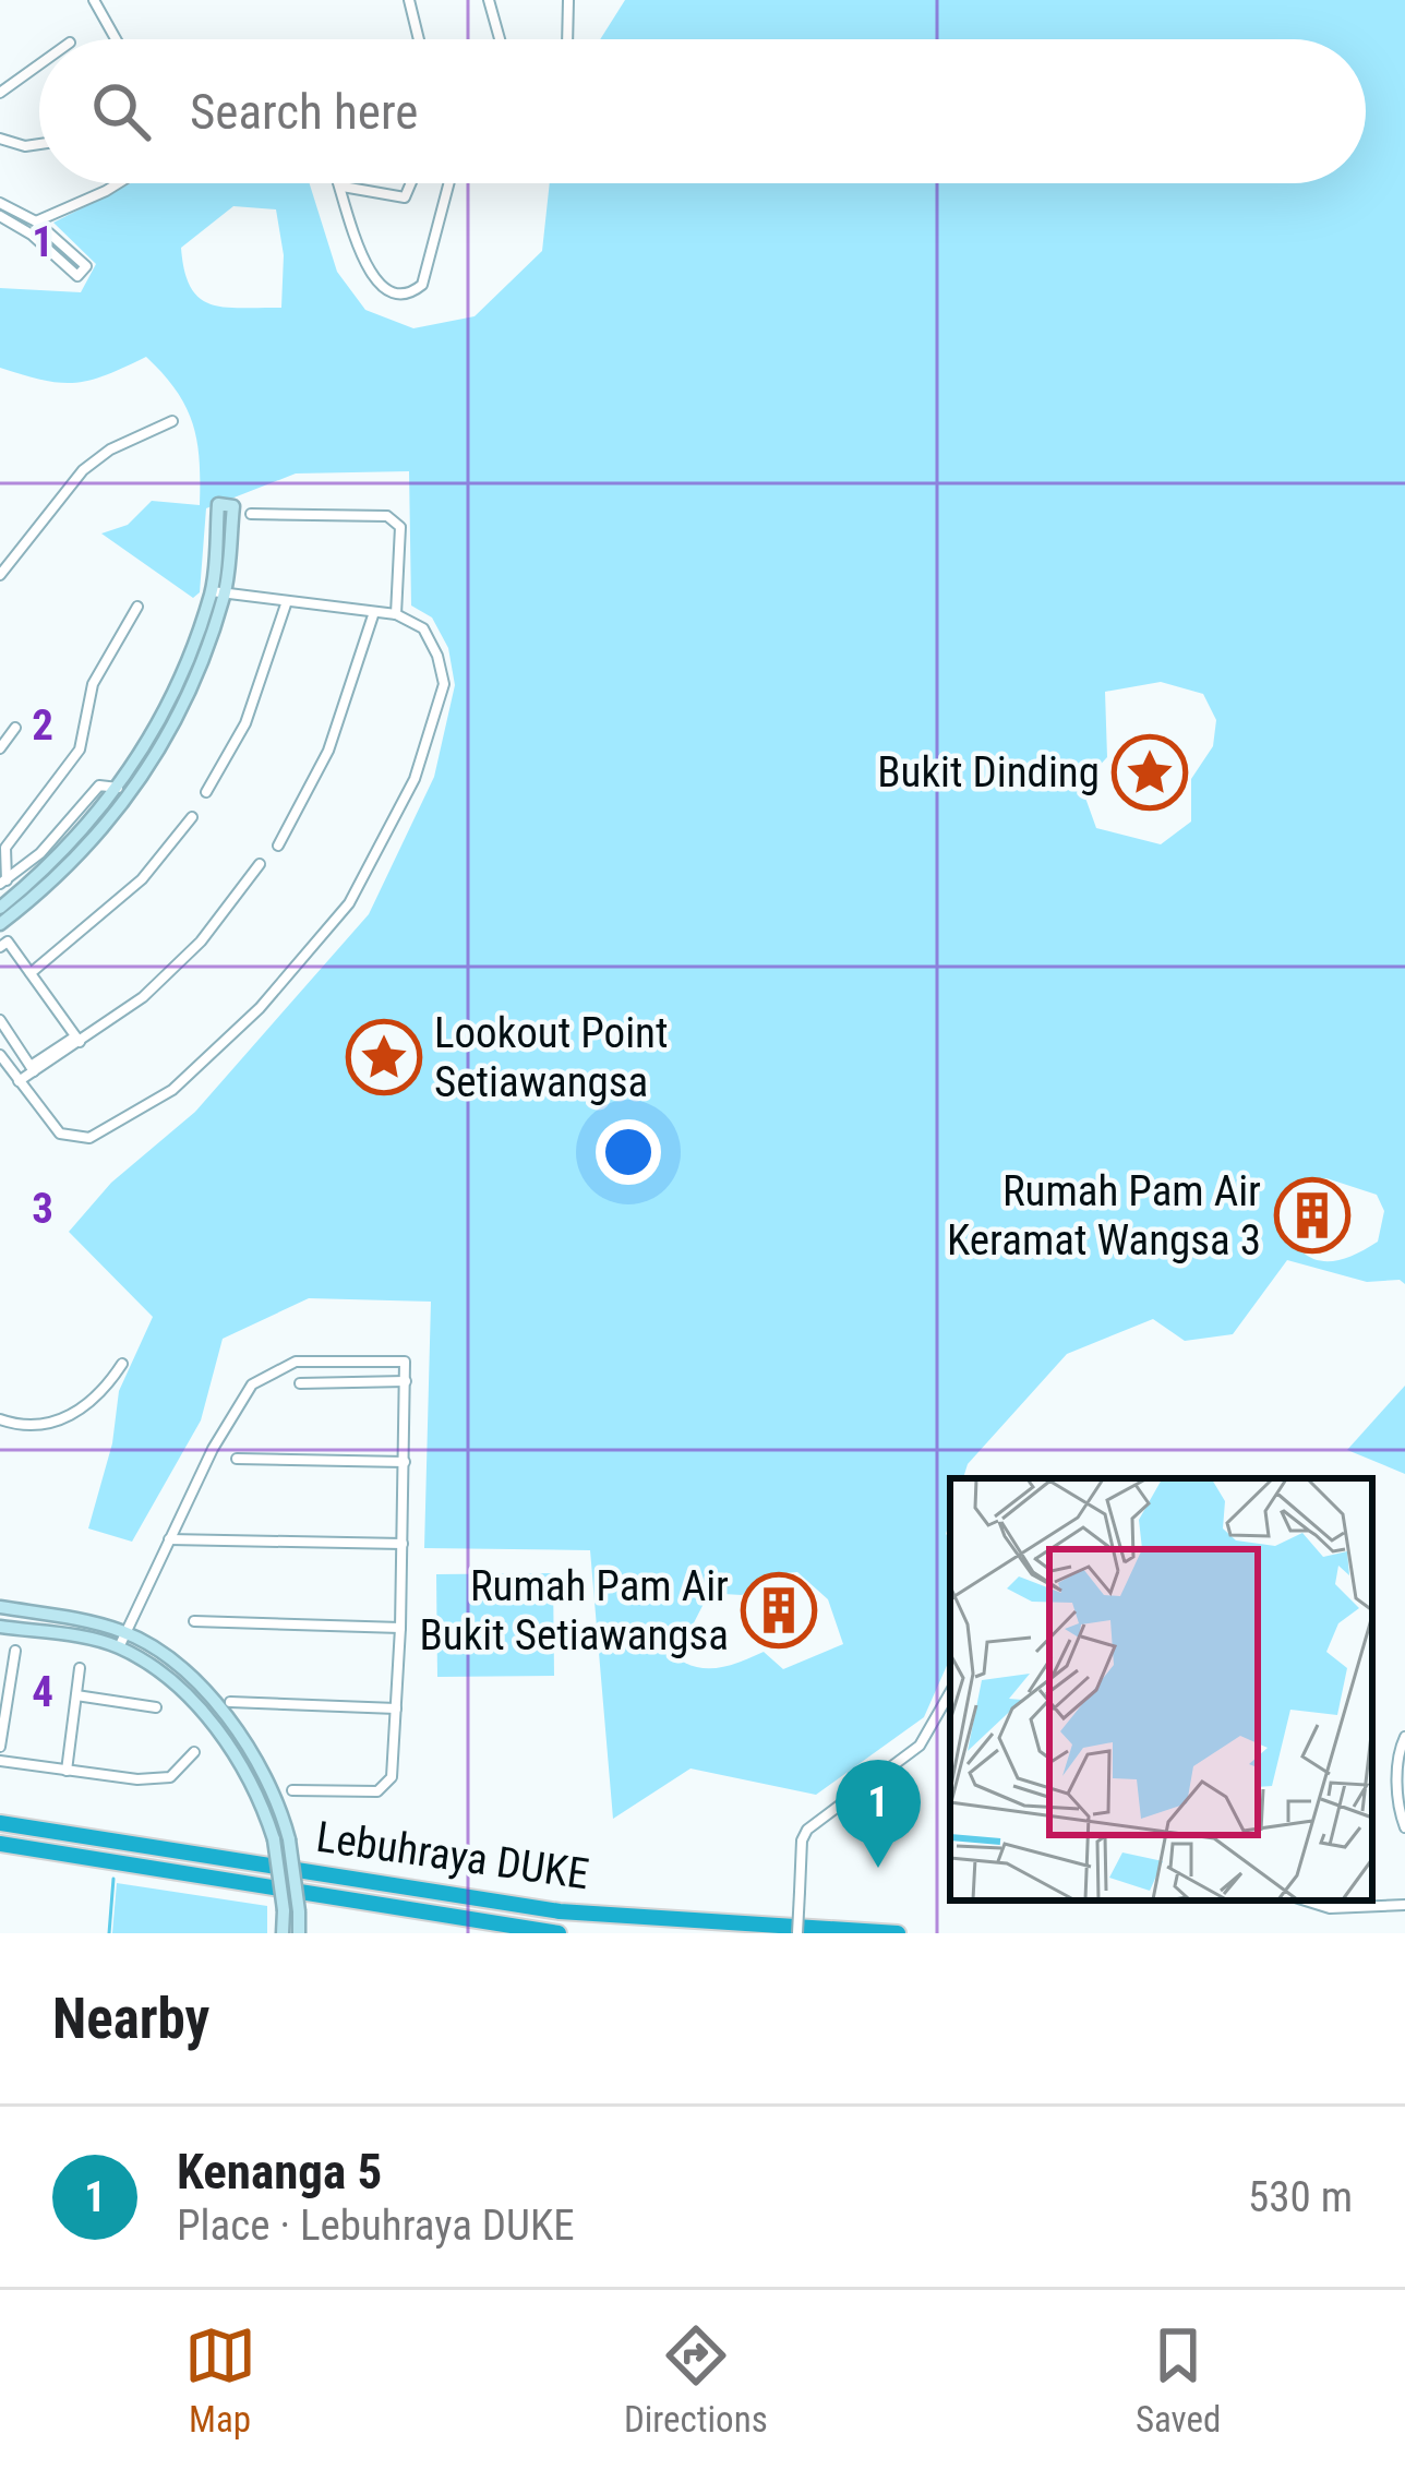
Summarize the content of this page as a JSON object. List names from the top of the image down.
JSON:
{
  "streets": {
    "highway": ["Lebuhraya DUKE"]
  },
  "places": {
    "place": ["Bukit Dinding", "Lookout Point Setiawangsa"],
    "building": ["Rumah Pam Air Keramat Wangsa 3", "Rumah Pam Air Bukit Setiawangsa"]
  },
  "page": {
    "search": "Search here",
    "pins": "1",
    "heading": "Nearby",
    "list": [
      {
        "mark": "1",
        "name": "Kenanga 5",
        "note": "Place · Lebuhraya DUKE",
        "value": "530 m"
      }
    ],
    "nav": ["Map", "Directions", "Saved"]
  },
  "grid": {
    "rows": [
      "1",
      "2",
      "3",
      "4"
    ]
  }
}
